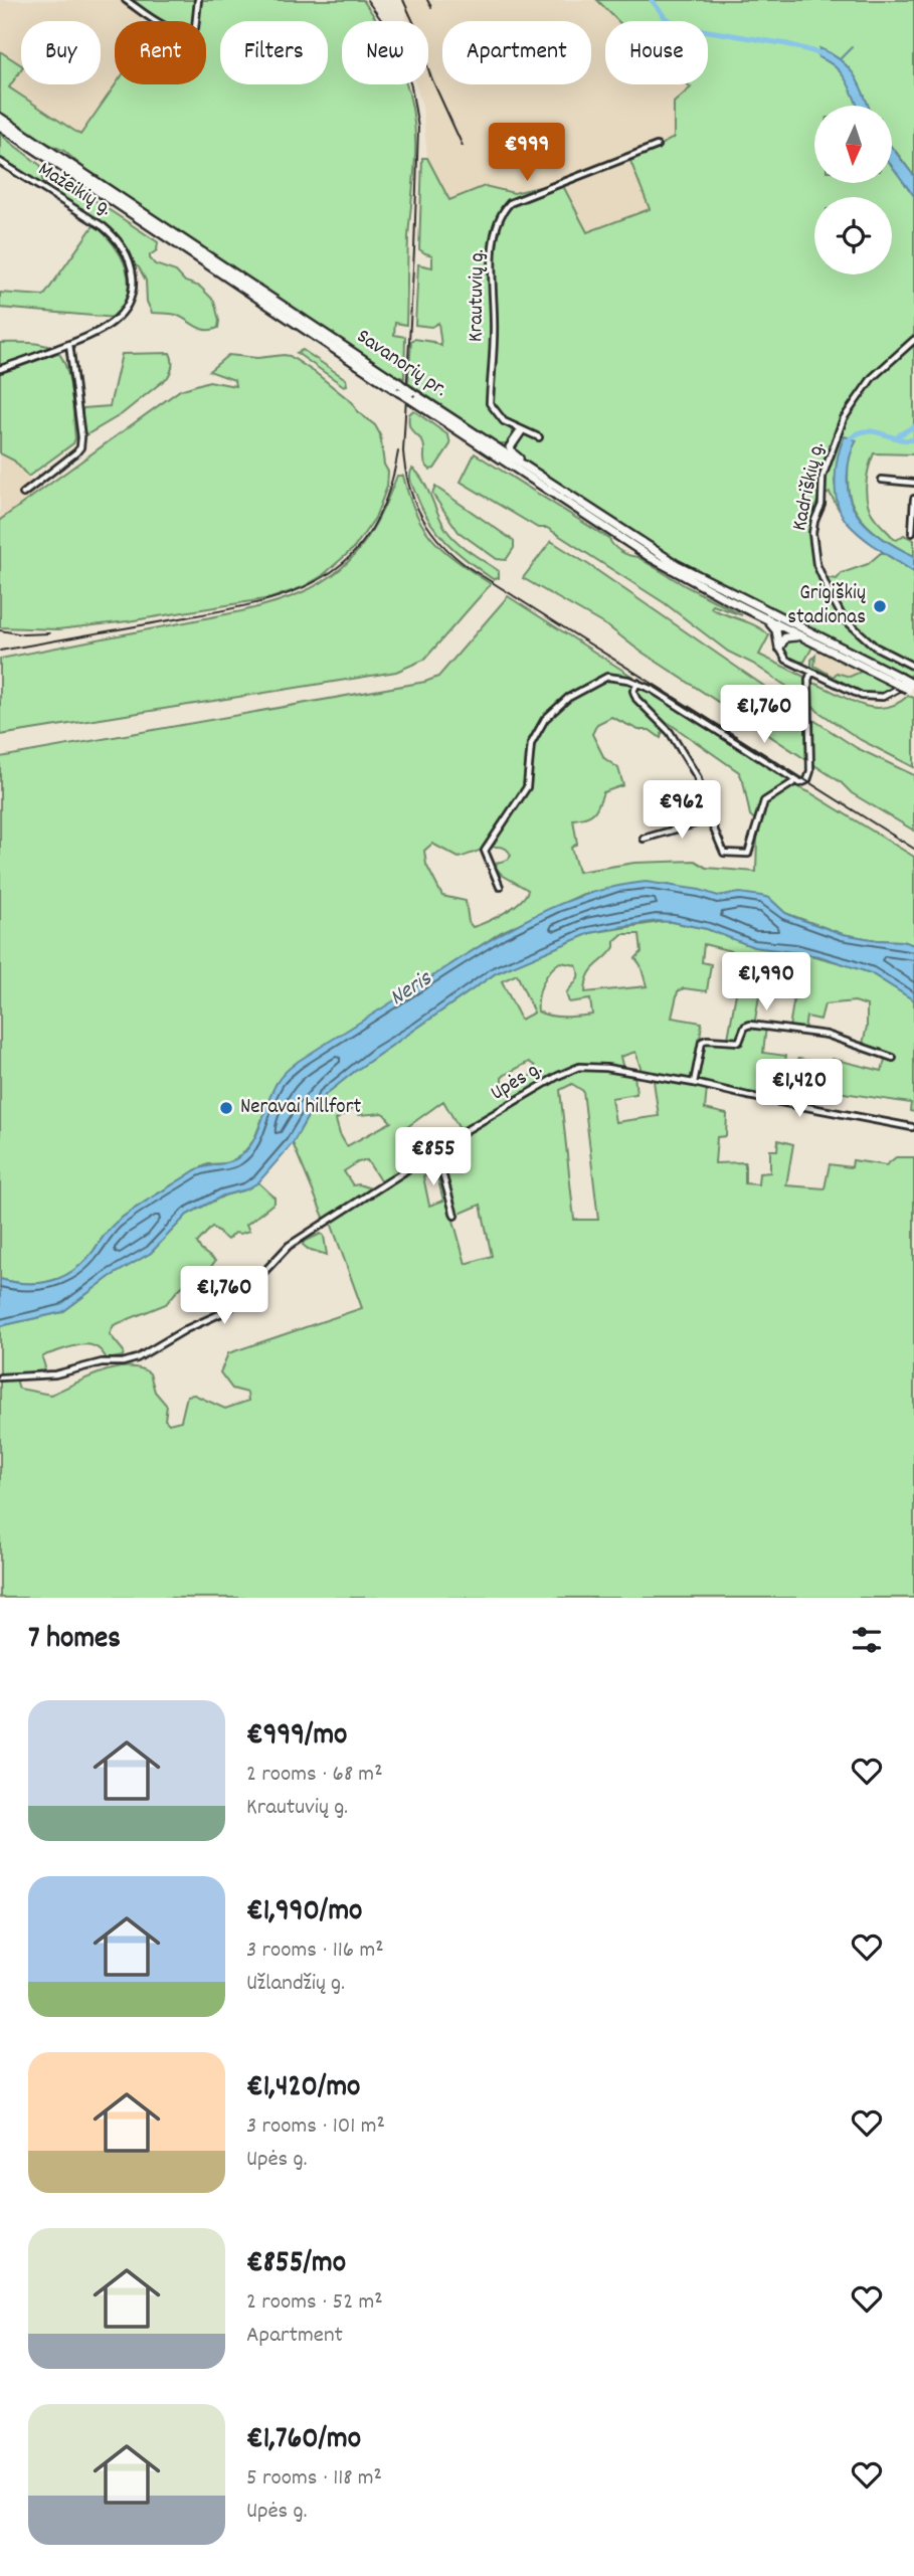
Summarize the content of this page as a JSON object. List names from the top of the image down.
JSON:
{
  "streets": {
    "highway": ["Savanorių pr."],
    "street": [
      "Mažeikių g.",
      "Krautuvių g.",
      "Kadriškių g.",
      "Upės g."
    ]
  },
  "water": ["Neris"],
  "places": ["Grigiškių stadionas", "Neravai hillfort"],
  "north": "bottom",
  "page": {
    "chip": [
      "Buy",
      "Rent",
      "Filters",
      "New",
      "Apartment",
      "House"
    ],
    "price": [
      "€999",
      "€1,760",
      "€962",
      "€1,990",
      "€1,420",
      "€855",
      "€1,760"
    ],
    "heading": "7 homes",
    "list": [
      {
        "name": "€999/mo",
        "note": "2 rooms · 68 m² · Krautuvių g."
      },
      {
        "name": "€1,990/mo",
        "note": "3 rooms · 116 m² · Užlandžių g."
      },
      {
        "name": "€1,420/mo",
        "note": "3 rooms · 101 m² · Upės g."
      },
      {
        "name": "€855/mo",
        "note": "2 rooms · 52 m² · Apartment"
      },
      {
        "name": "€1,760/mo",
        "note": "5 rooms · 118 m² · Upės g."
      }
    ]
  }
}
